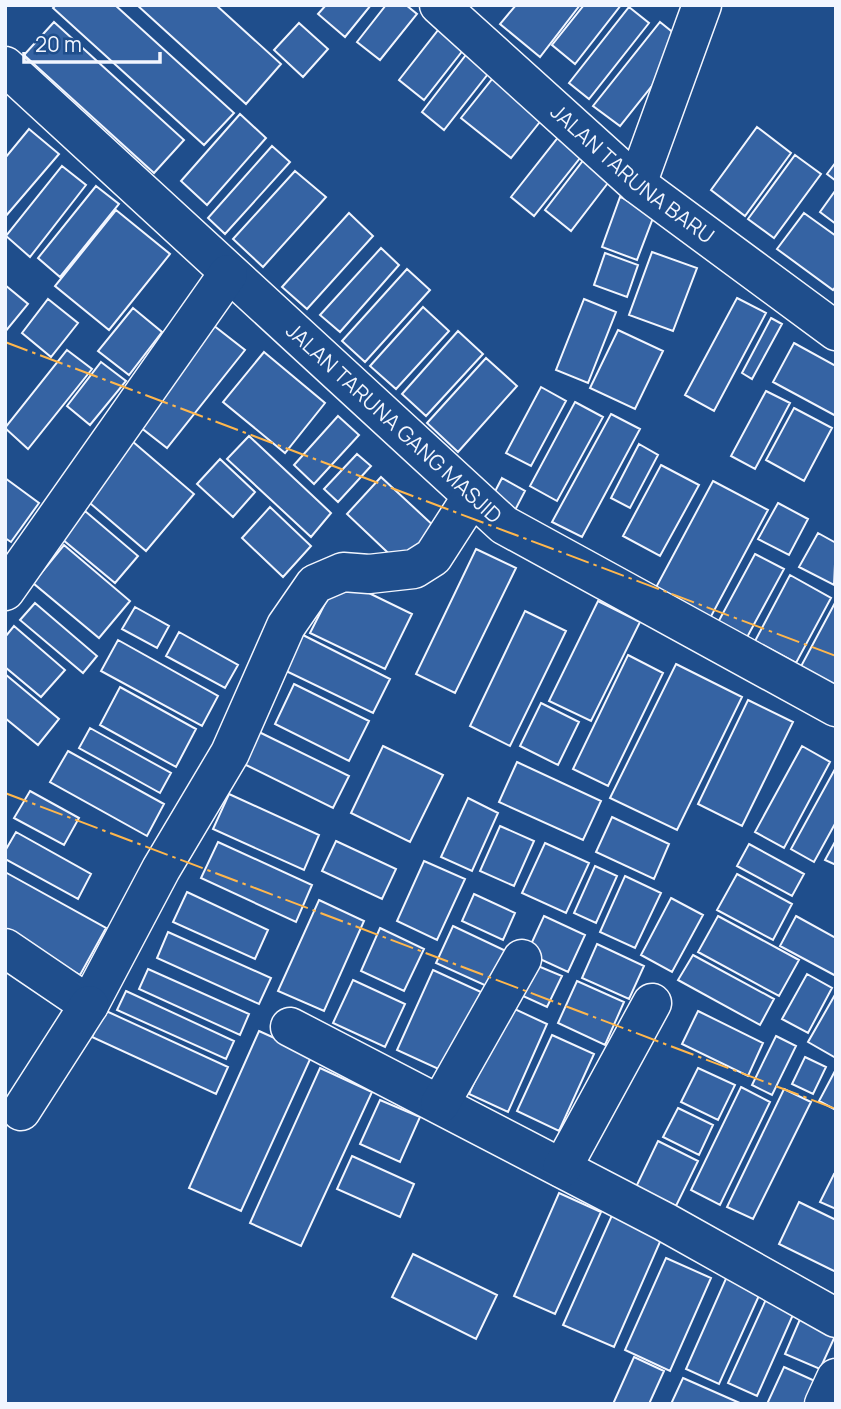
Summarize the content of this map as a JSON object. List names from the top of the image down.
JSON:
{
  "streets": {
    "street": ["JALAN TARUNA BARU", "JALAN TARUNA GANG MASJID"]
  },
  "scale_bar": "20 m"
}
